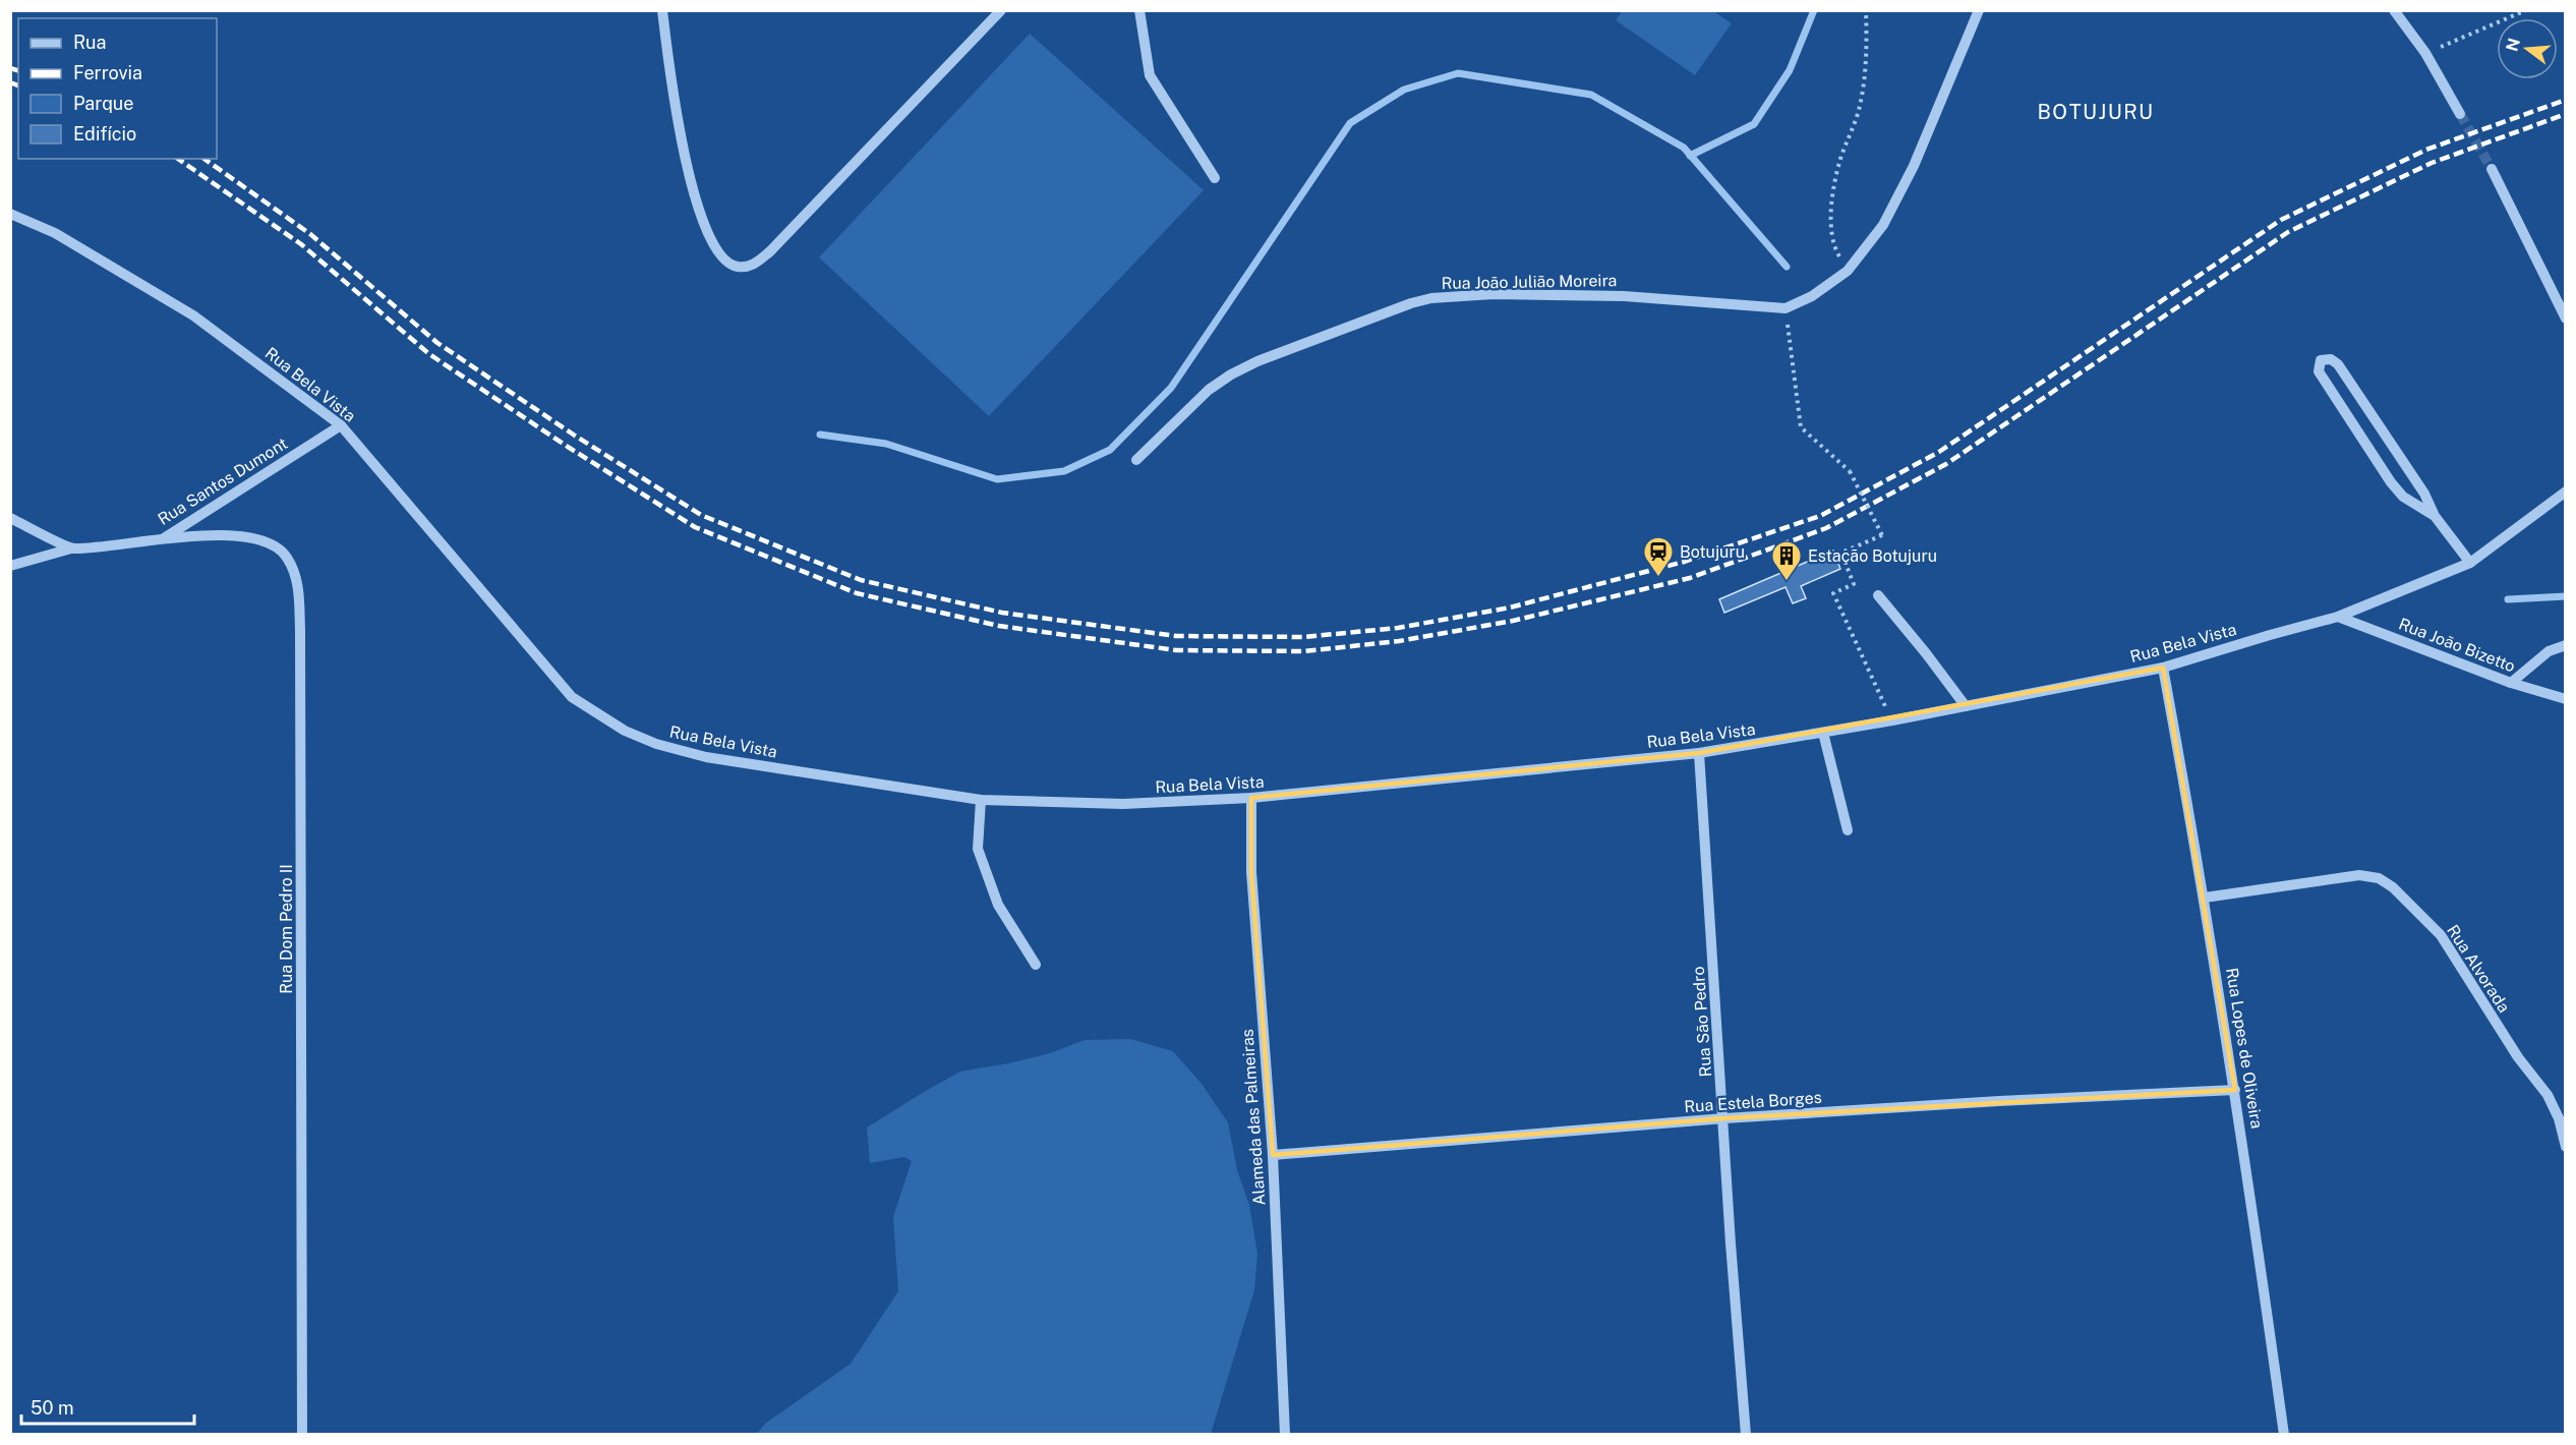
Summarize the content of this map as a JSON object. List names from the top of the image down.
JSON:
{
  "streets": {
    "street": [
      "Rua João Julião Moreira",
      "Rua Bela Vista",
      "Rua Santos Dumont",
      "Rua João Bizetto",
      "Rua Dom Pedro II",
      "Rua Alvorada",
      "Rua São Pedro",
      "Rua Lopes de Oliveira",
      "Rua Estela Borges",
      "Alameda das Palmeiras"
    ]
  },
  "crossings": [
    ["Rua Bela Vista", "Rua Santos Dumont"],
    ["Rua Bela Vista", "Rua João Bizetto"],
    ["Rua Bela Vista", "Rua São Pedro"],
    ["Rua Bela Vista", "Rua Lopes de Oliveira"],
    ["Rua Bela Vista", "Alameda das Palmeiras"],
    ["Rua Santos Dumont", "Rua Dom Pedro II"],
    ["Rua Alvorada", "Rua Lopes de Oliveira"],
    ["Rua São Pedro", "Rua Estela Borges"],
    ["Rua Lopes de Oliveira", "Rua Estela Borges"],
    ["Rua Estela Borges", "Alameda das Palmeiras"]
  ],
  "districts": ["BOTUJURU"],
  "places": {
    "station": ["Botujuru"],
    "building": ["Estação Botujuru"]
  },
  "legend": [
    "Rua",
    "Ferrovia",
    "Parque",
    "Edifício"
  ],
  "scale_bar": "50 m",
  "north": "left"
}
